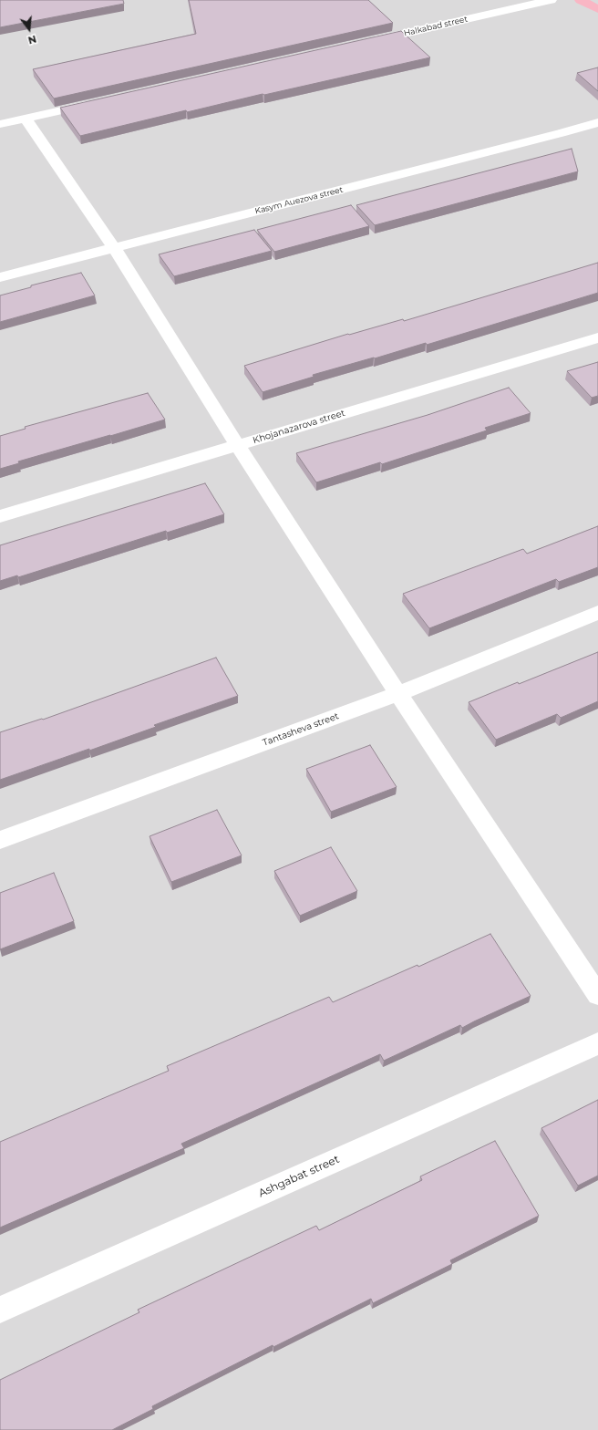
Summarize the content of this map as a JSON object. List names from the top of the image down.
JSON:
{
  "streets": {
    "street": [
      "Halkabad street",
      "Kasym Auezova street",
      "Khojanazarova street",
      "Tantasheva street",
      "Ashgabat street"
    ]
  },
  "north": "bottom"
}
